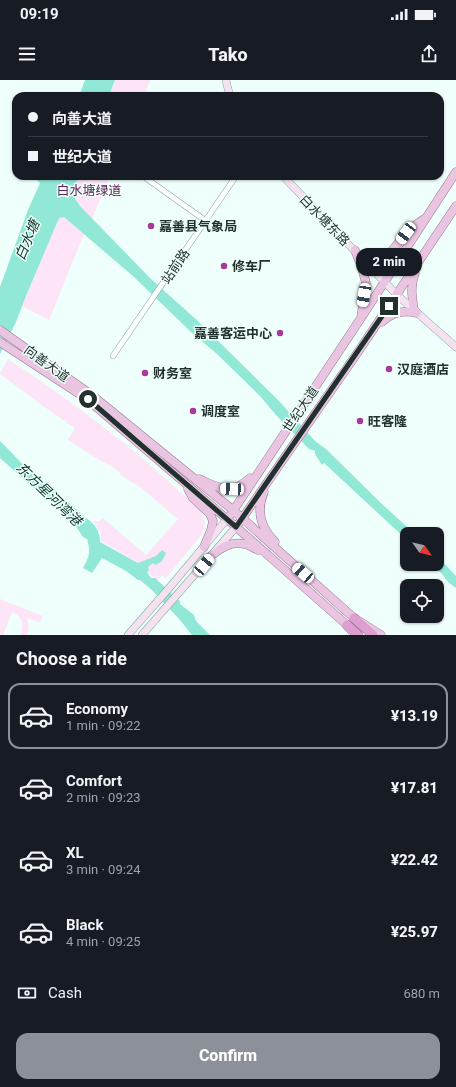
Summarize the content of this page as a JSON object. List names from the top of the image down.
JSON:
{
  "streets": {
    "main road": ["白水塘东路", "向善大道", "世纪大道"],
    "street": ["站前路"]
  },
  "crossings": [
    ["白水塘东路", "世纪大道"],
    ["向善大道", "世纪大道"]
  ],
  "water": ["白水塘", "东方星河湾港"],
  "parks": ["白水塘绿道"],
  "places": [
    "嘉善县气象局",
    "修车厂",
    "嘉善客运中心",
    "汉庭酒店",
    "财务室",
    "调度室",
    "旺客隆"
  ],
  "north": "bottom right",
  "page": {
    "status": "09:19",
    "header": "Tako",
    "banner": ["向善大道", "世纪大道"],
    "bubble": "2 min",
    "heading": "Choose a ride",
    "list": [
      {
        "name": "Economy",
        "note": "1 min · 09:22",
        "value": "¥13.19"
      },
      {
        "name": "Comfort",
        "note": "2 min · 09:23",
        "value": "¥17.81"
      },
      {
        "name": "XL",
        "note": "3 min · 09:24",
        "value": "¥22.42"
      },
      {
        "name": "Black",
        "note": "4 min · 09:25",
        "value": "¥25.97"
      }
    ],
    "pay": ["Cash", "680 m"],
    "buttons": "Confirm"
  }
}
